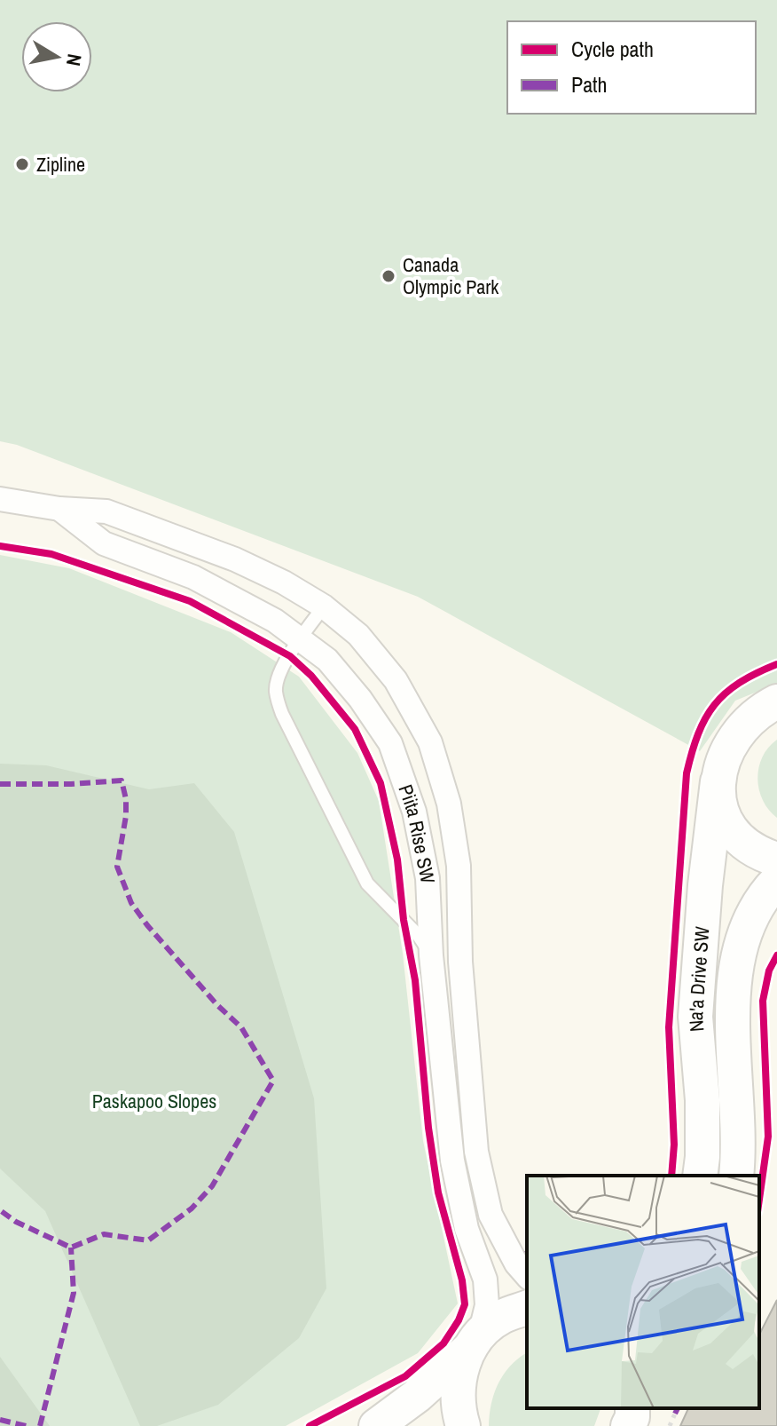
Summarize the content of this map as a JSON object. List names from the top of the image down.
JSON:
{
  "streets": {
    "street": ["Piita Rise SW", "Na'a Drive SW"]
  },
  "parks": ["Paskapoo Slopes"],
  "places": ["Zipline", "Canada Olympic Park"],
  "legend": ["Cycle path", "Path"],
  "north": "right"
}
